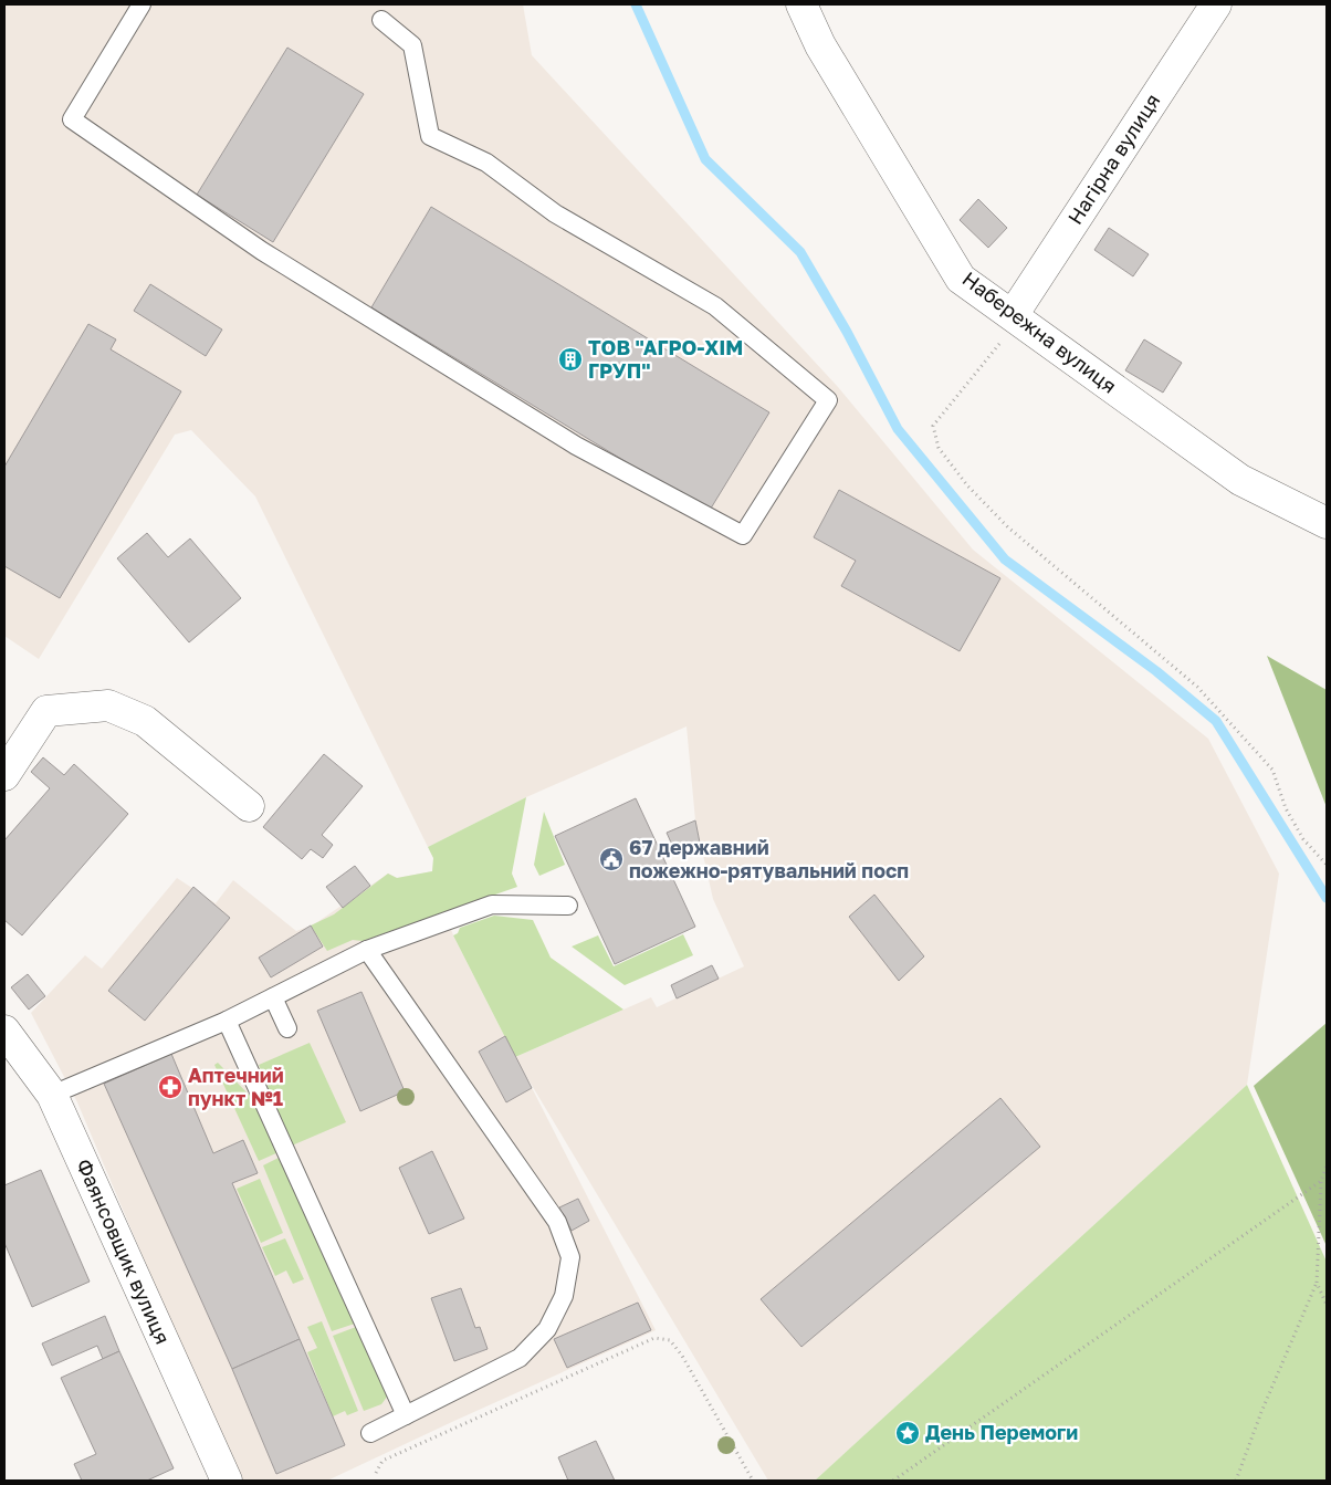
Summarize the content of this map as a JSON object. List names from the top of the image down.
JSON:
{
  "streets": {
    "street": ["Нагірна вулиця", "Набережна вулиця", "Фаянсовщик вулиця"]
  },
  "crossings": [
    ["Нагірна вулиця", "Набережна вулиця"]
  ],
  "places": {
    "building": ["ТОВ \"АГРО-ХІМ ГРУП\""],
    "public building": ["67 державний пожежно-рятувальний посп"],
    "pharmacy": ["Аптечний пункт №1"],
    "place": ["День Перемоги"]
  }
}
